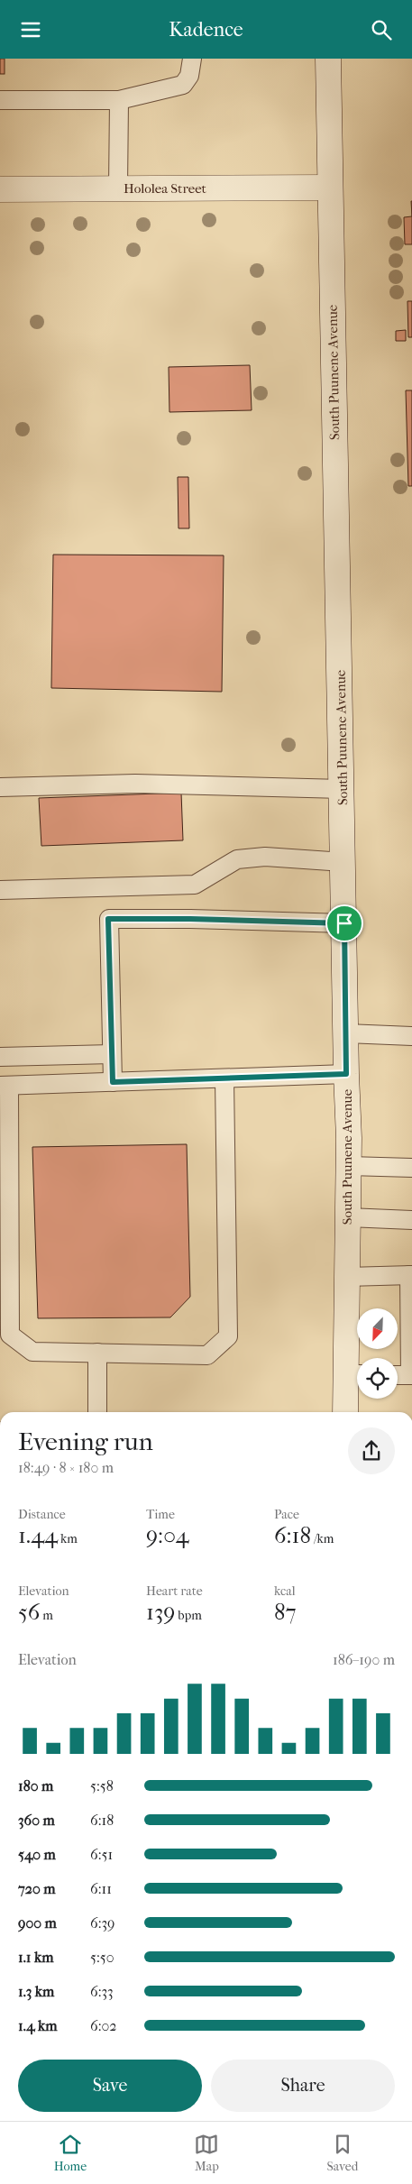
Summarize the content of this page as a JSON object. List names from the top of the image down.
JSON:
{
  "streets": {
    "main road": ["Hololea Street", "South Puunene Avenue"]
  },
  "crossings": [
    ["Hololea Street", "South Puunene Avenue"]
  ],
  "north": "bottom left",
  "page": {
    "header": "Kadence",
    "heading": ["Evening run", "18:49 · 8 × 180 m"],
    "stats": [
      ["Distance", "1.44 km"],
      ["Time", "9:04"],
      ["Pace", "6:18 /km"],
      ["Elevation", "56 m"],
      ["Heart rate", "139 bpm"],
      ["kcal", "87"]
    ],
    "chart": ["Elevation", "186–190 m"],
    "list": [
      {
        "name": "180 m",
        "note": "5:58"
      },
      {
        "name": "360 m",
        "note": "6:18"
      },
      {
        "name": "540 m",
        "note": "6:51"
      },
      {
        "name": "720 m",
        "note": "6:11"
      },
      {
        "name": "900 m",
        "note": "6:39"
      },
      {
        "name": "1.1 km",
        "note": "5:50"
      },
      {
        "name": "1.3 km",
        "note": "6:33"
      },
      {
        "name": "1.4 km",
        "note": "6:02"
      }
    ],
    "buttons": ["Save", "Share"],
    "tabs": ["Home", "Map", "Saved"]
  }
}
